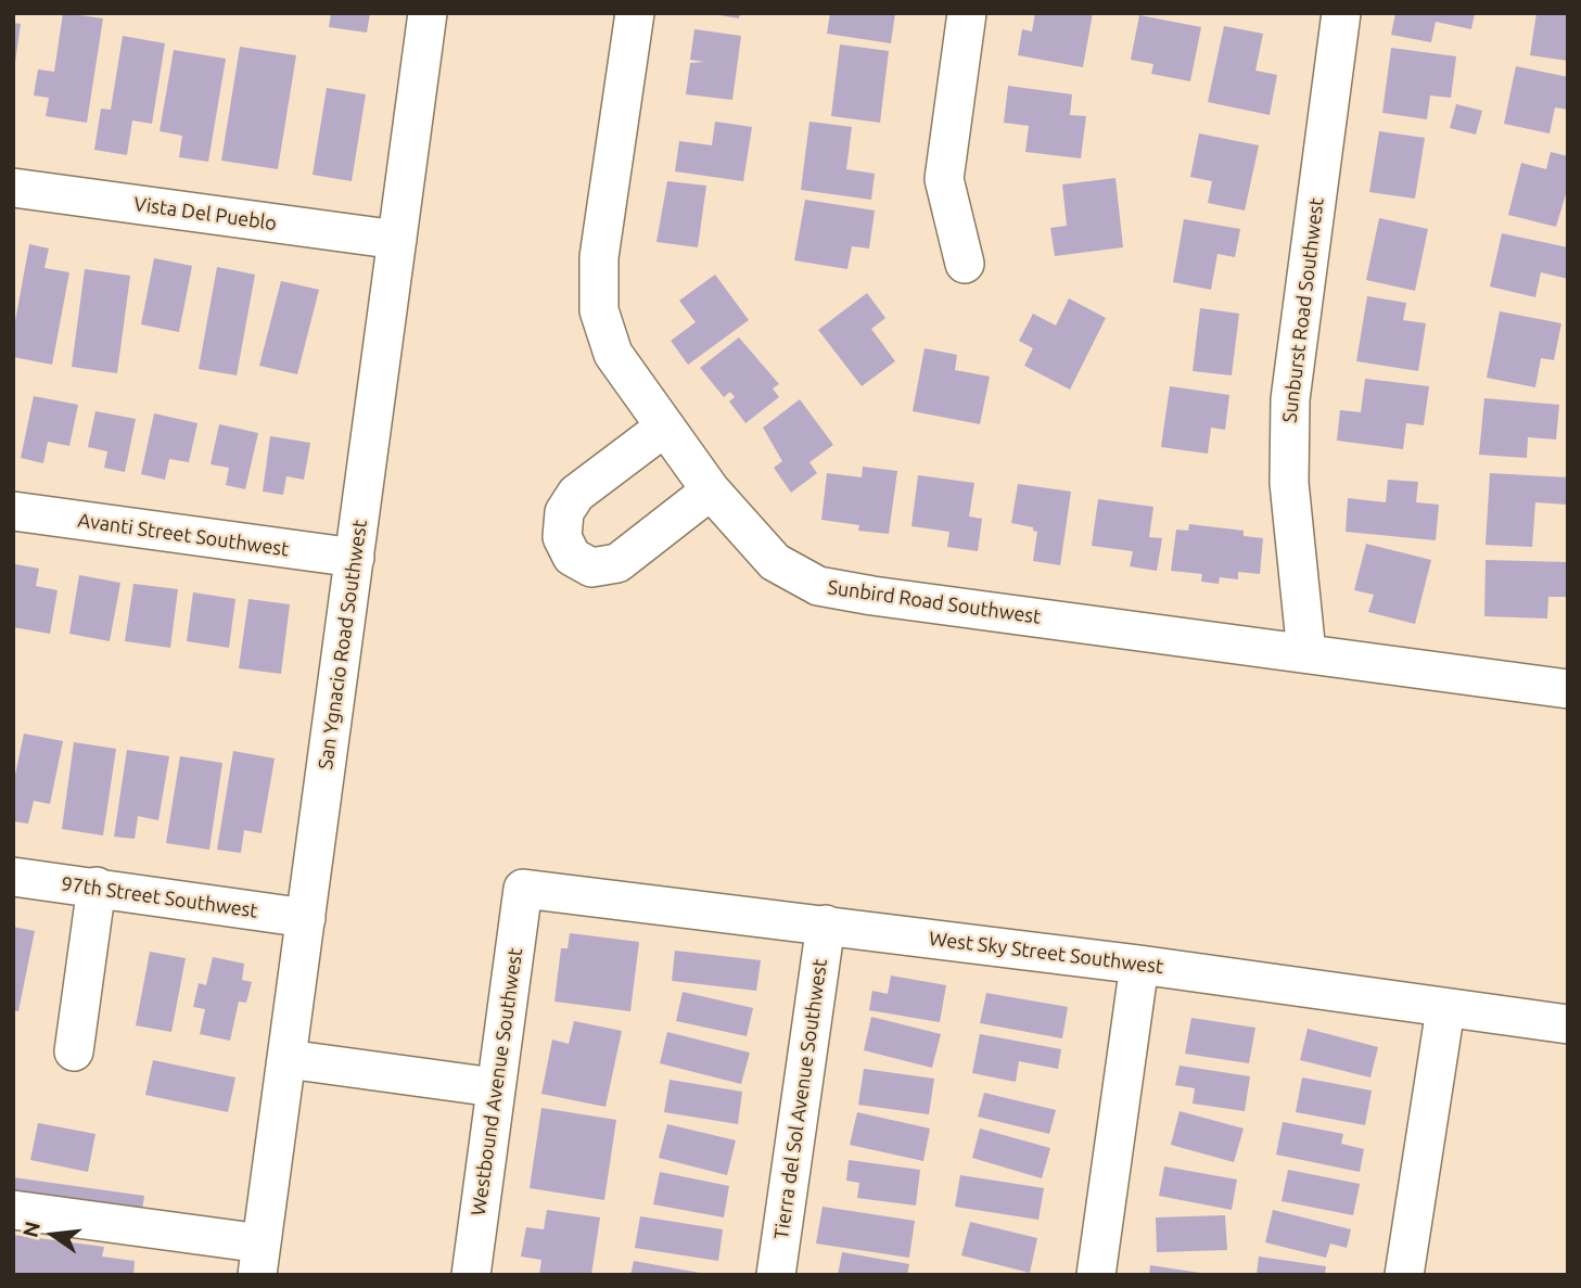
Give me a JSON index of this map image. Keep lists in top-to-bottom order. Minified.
{"streets":{"street":["Vista Del Pueblo","Sunburst Road Southwest","Avanti Street Southwest","Sunbird Road Southwest","San Ygnacio Road Southwest","97th Street Southwest","West Sky Street Southwest","Westbound Avenue Southwest","Tierra del Sol Avenue Southwest"]},"crossings":[["Vista Del Pueblo","San Ygnacio Road Southwest"],["Sunburst Road Southwest","Sunbird Road Southwest"],["Avanti Street Southwest","San Ygnacio Road Southwest"],["San Ygnacio Road Southwest","97th Street Southwest"],["West Sky Street Southwest","Westbound Avenue Southwest"],["West Sky Street Southwest","Tierra del Sol Avenue Southwest"]],"north":"left"}
